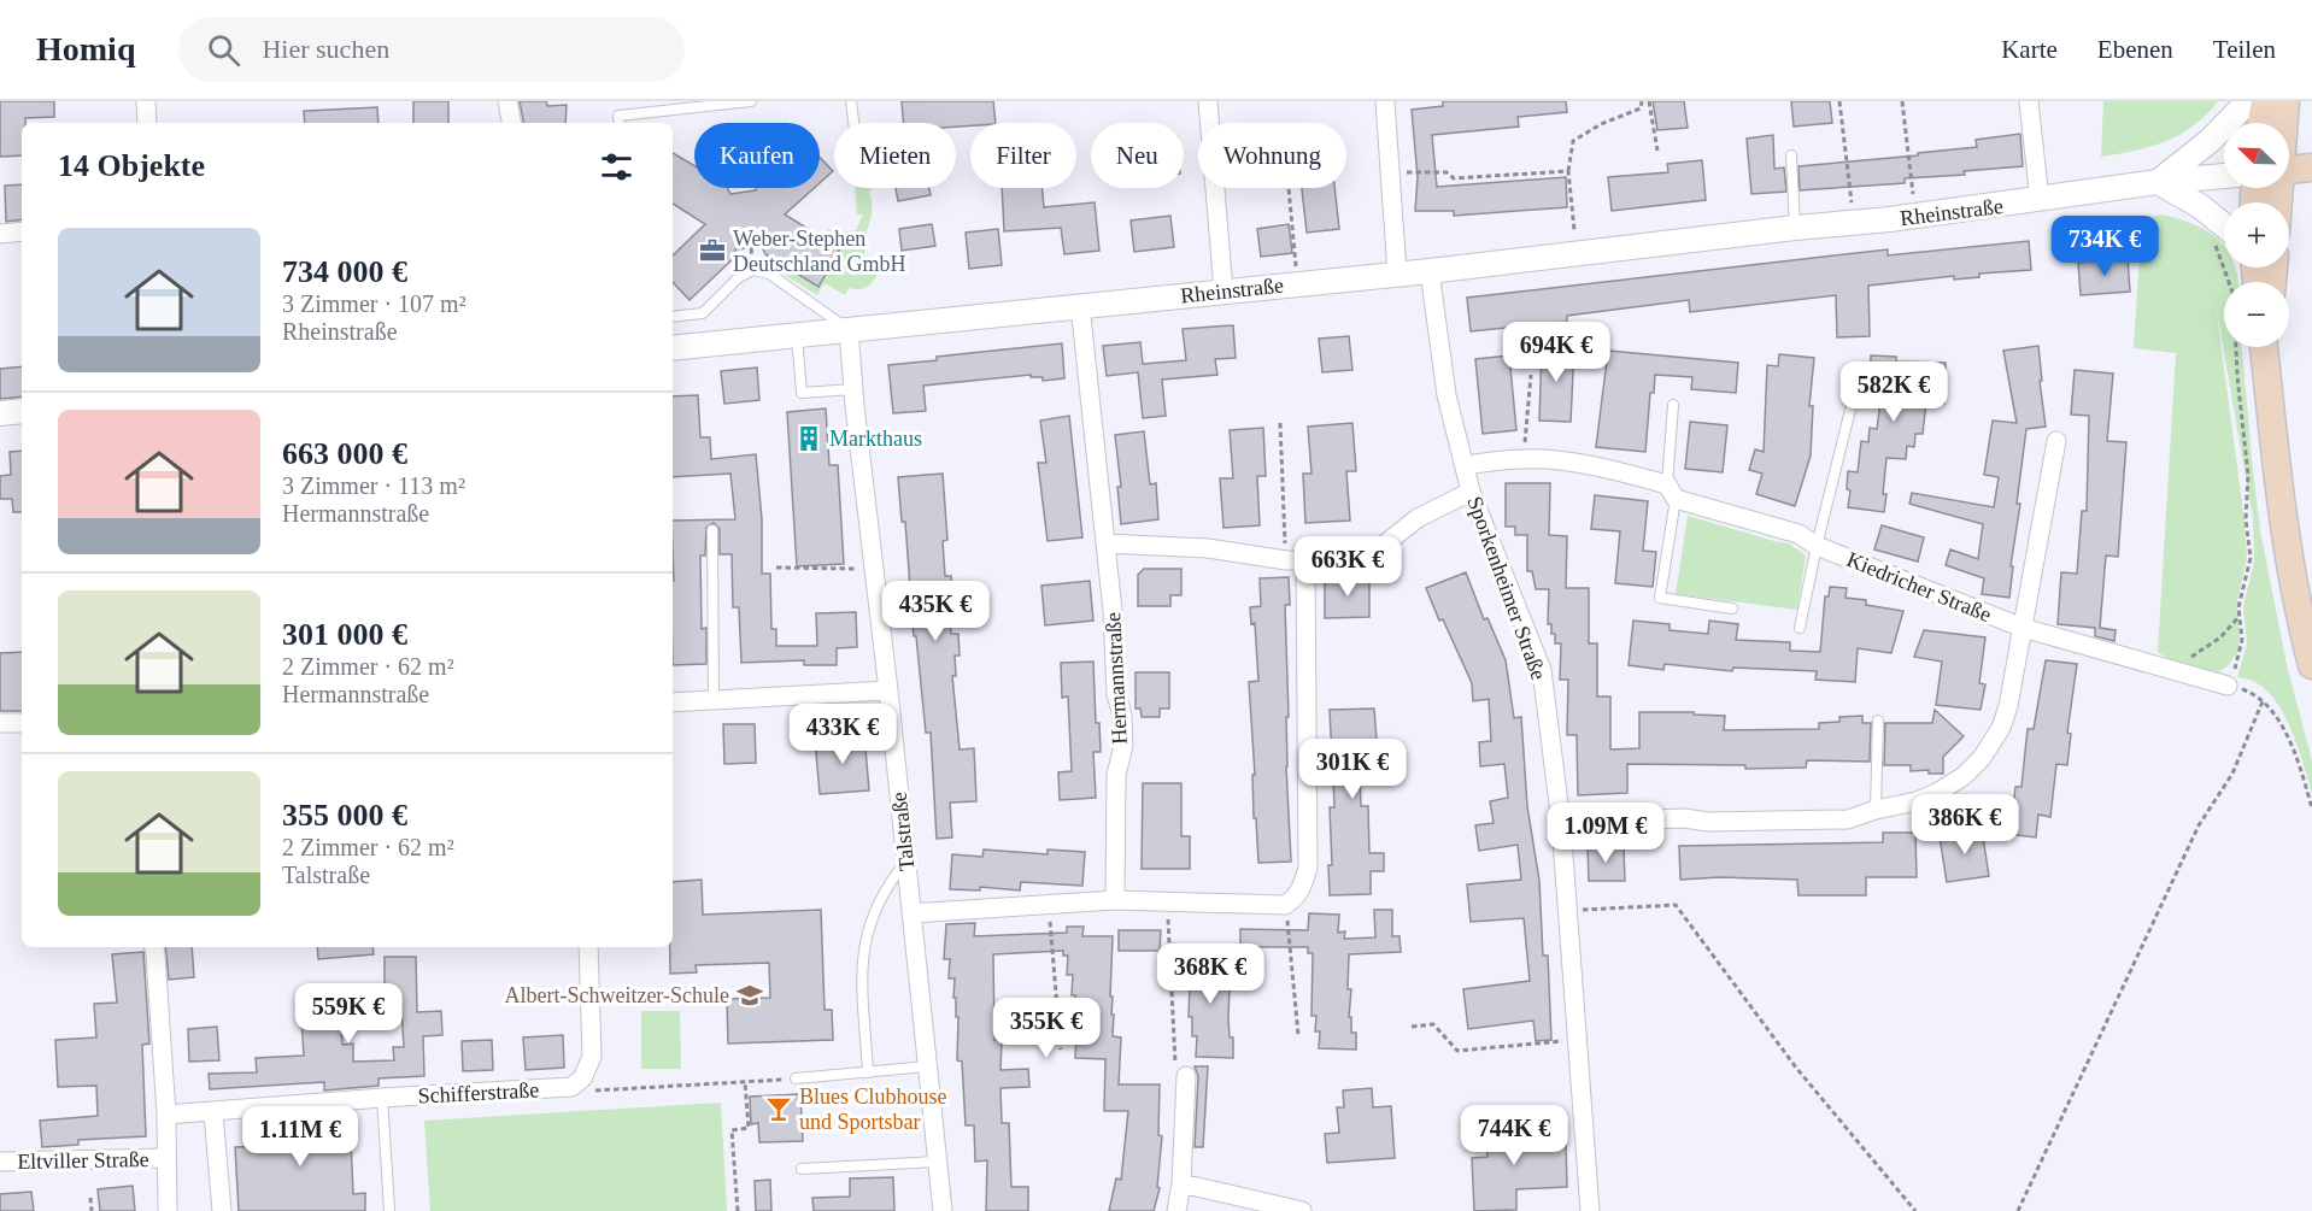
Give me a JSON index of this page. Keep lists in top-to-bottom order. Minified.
{"streets":{"street":["Rheinstraße","Kiedricher Straße","Sporkenheimer Straße","Hermannstraße","Talstraße","Schifferstraße","Eltviller Straße"]},"crossings":[["Rheinstraße","Sporkenheimer Straße"],["Rheinstraße","Hermannstraße"],["Rheinstraße","Talstraße"],["Kiedricher Straße","Sporkenheimer Straße"]],"places":{"office":["Weber-Stephen Deutschland GmbH"],"building":["Markthaus"],"school or university":["Albert-Schweitzer-Schule"],"bar":["Blues Clubhouse und Sportsbar"]},"north":"top left","page":{"header":"Homiq","search":"Hier suchen","nav":["Karte","Ebenen","Teilen"],"map_buttons":["+","−"],"chip":["Kaufen","Mieten","Filter","Neu","Wohnung"],"heading":"14 Objekte","list":[{"name":"734 000 €","note":"3 Zimmer · 107 m² · Rheinstraße"},{"name":"663 000 €","note":"3 Zimmer · 113 m² · Hermannstraße"},{"name":"301 000 €","note":"2 Zimmer · 62 m² · Hermannstraße"},{"name":"355 000 €","note":"2 Zimmer · 62 m² · Talstraße"}],"price":["734K €","694K €","582K €","663K €","435K €","433K €","301K €","386K €","1.09M €","368K €","559K €","355K €","744K €","1.11M €"]}}
